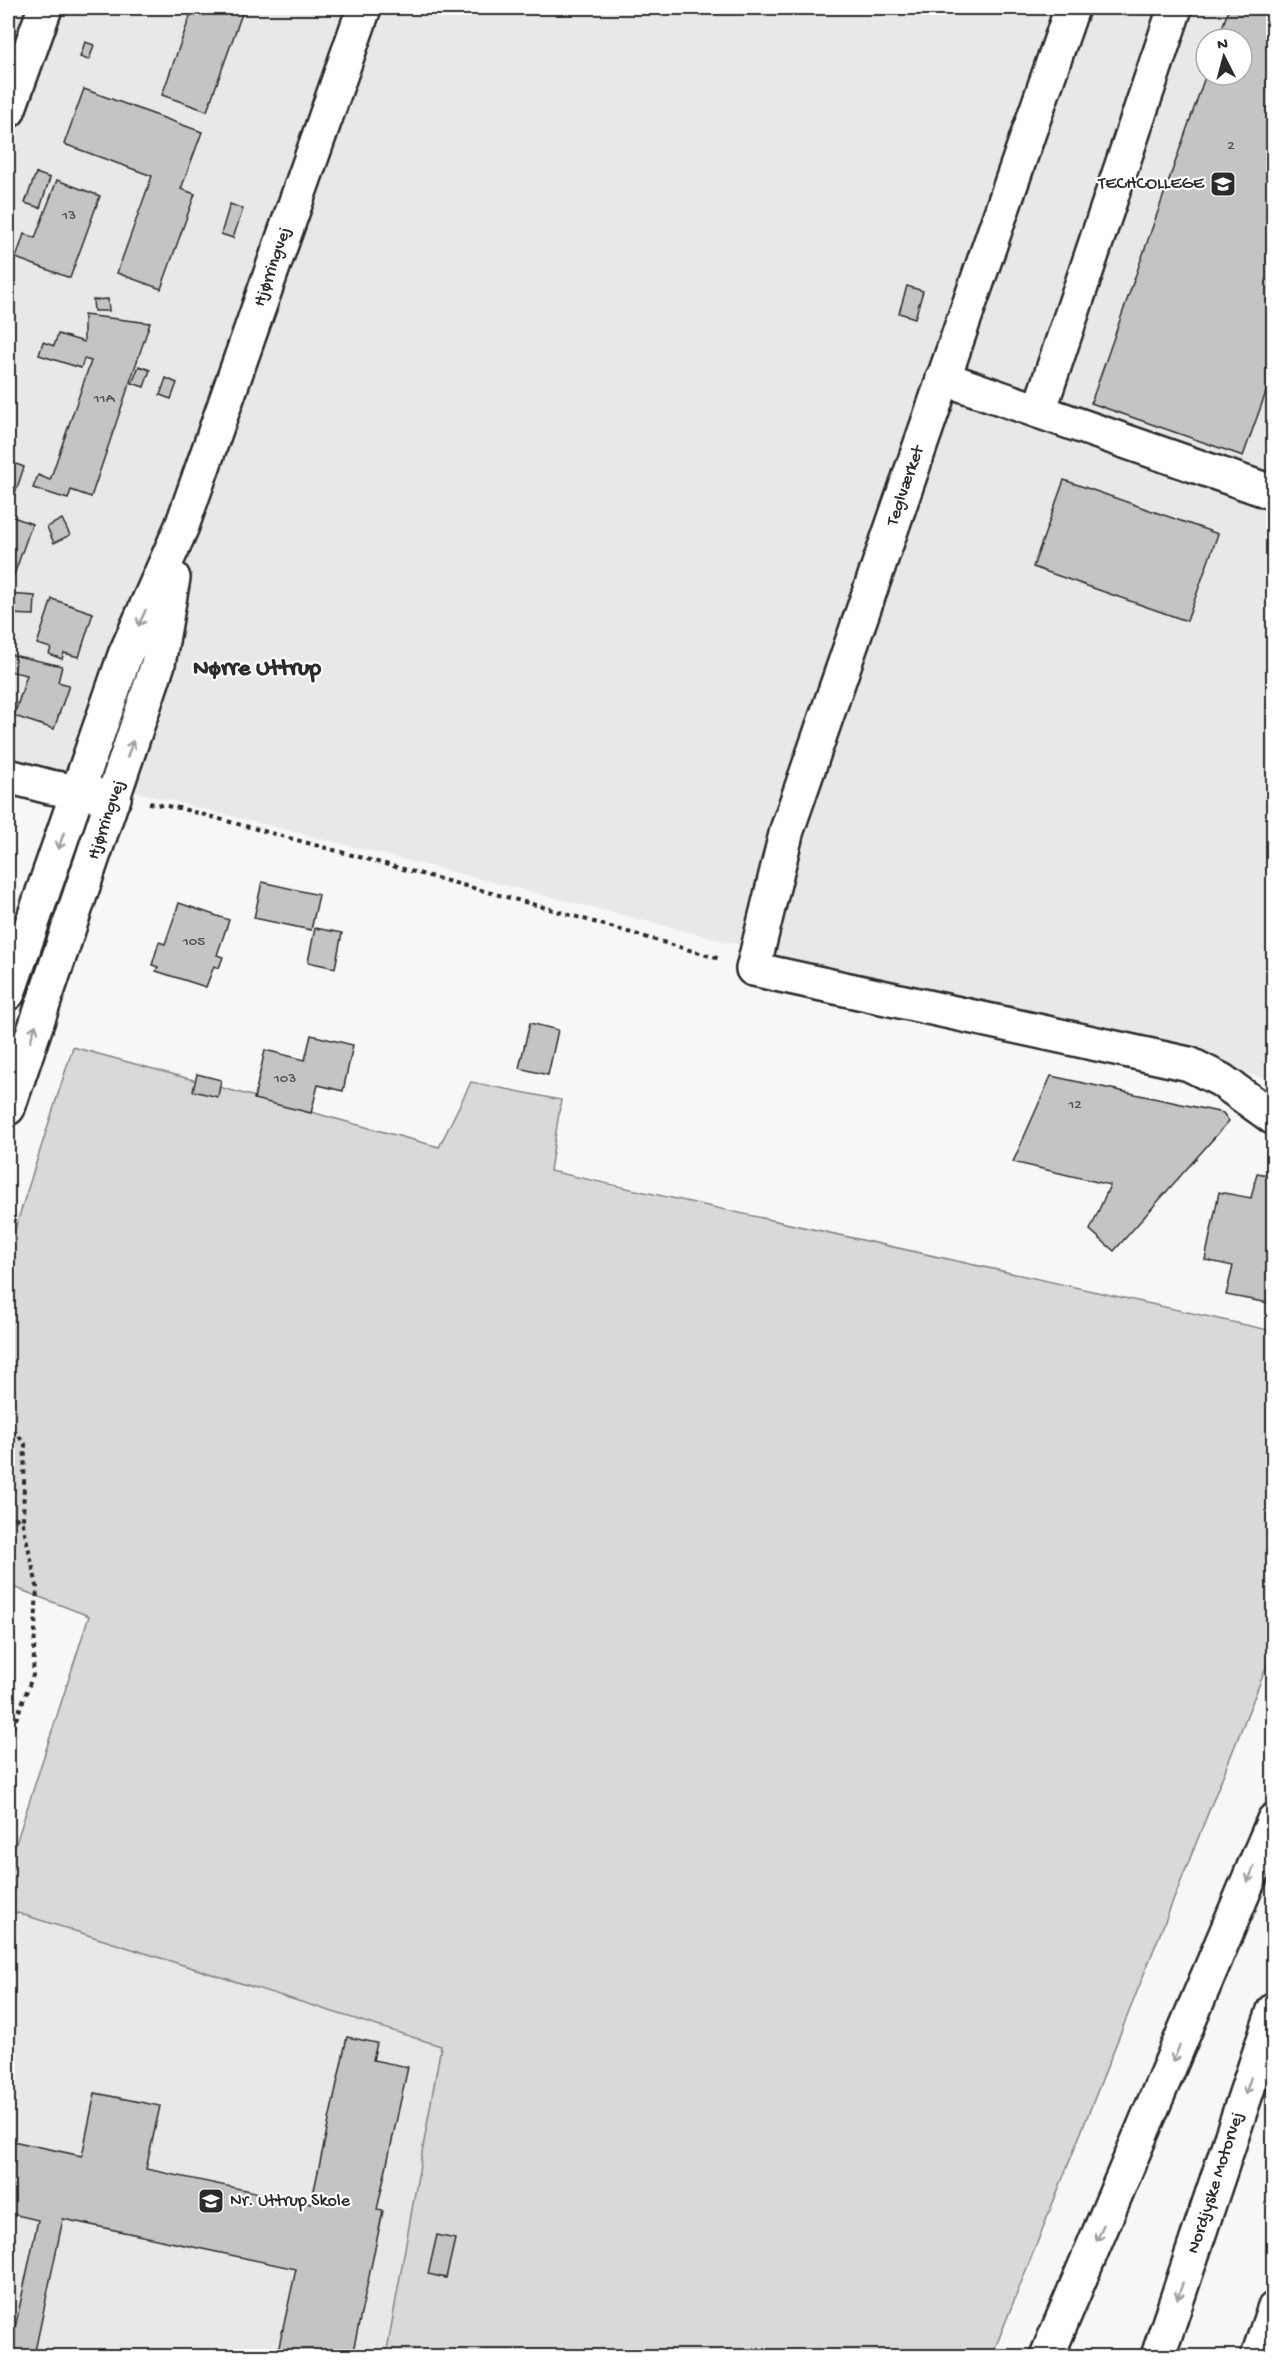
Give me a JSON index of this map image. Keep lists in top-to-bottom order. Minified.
{"streets":{"main road":["Hjørringvej","Teglværket","Nordjyske Motorvej"]},"districts":["Nørre Uttrup"],"places":{"school or university":["TECHCOLLEGE","Nr. Uttrup Skole"]},"house_numbers":["2","13","11A","105","103","12"],"north":"top"}
